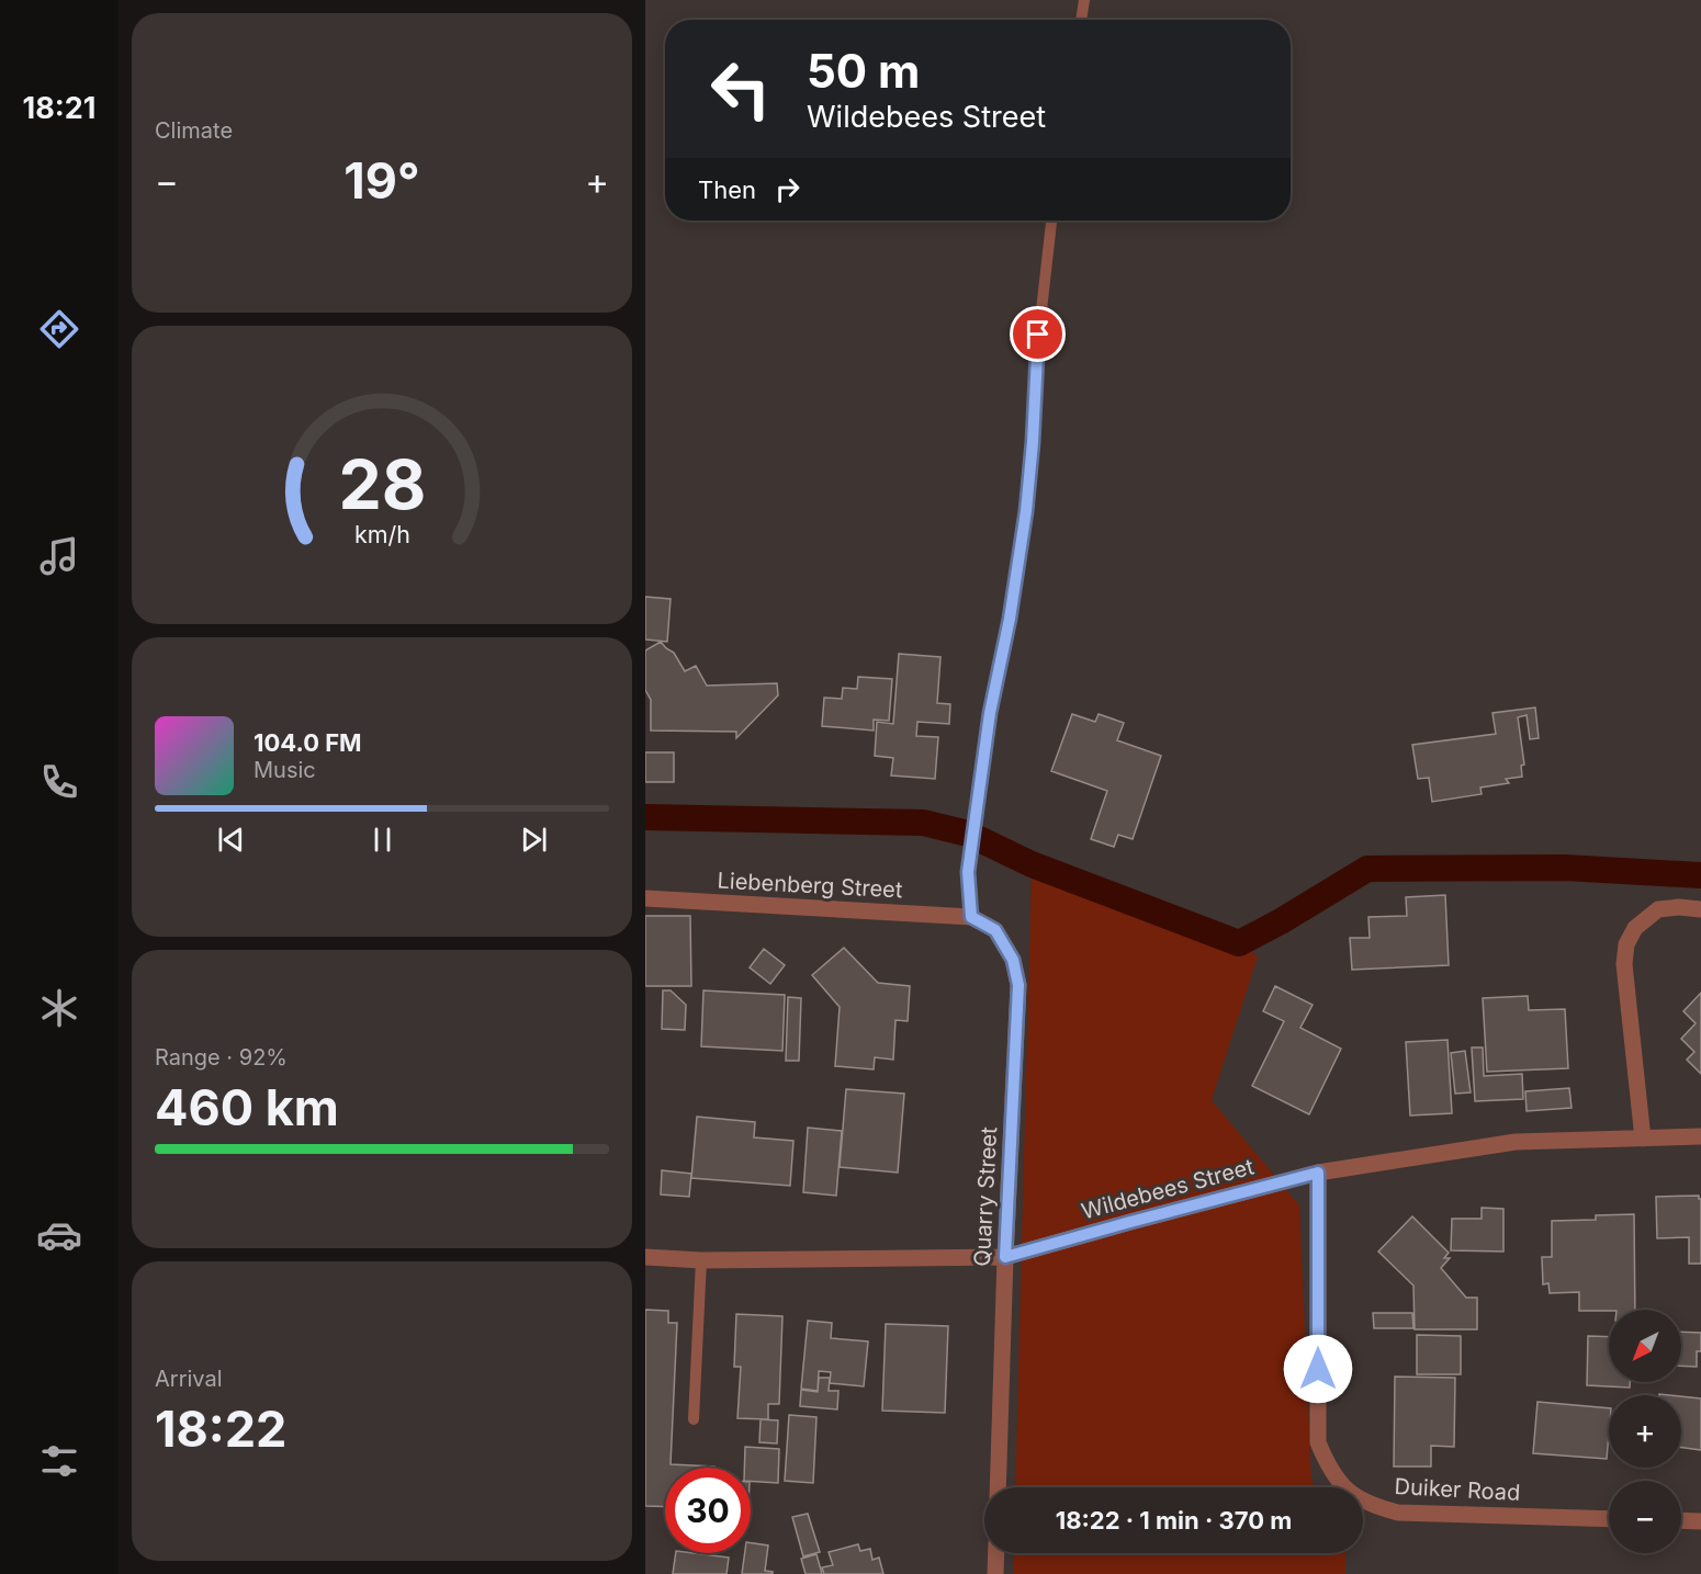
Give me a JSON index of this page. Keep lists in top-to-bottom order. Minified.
{"streets":{"street":["Liebenberg Street","Wildebees Street","Quarry Street","Duiker Road"]},"crossings":[["Liebenberg Street","Quarry Street"],["Wildebees Street","Quarry Street"],["Wildebees Street","Duiker Road"]],"north":"bottom left","page":{"tabs":"18:21","tile":["Climate",["Range · 92%","460 km"],["Arrival","18:22"]],"turn":["50 m","Wildebees Street"],"heat":["−","19°","+"],"then":"Then","song":["104.0 FM","Music"],"map_buttons":["+","−"],"limit":"30","trip":"18:22 · 1 min · 370 m","gauge":["28","km/h"]}}
